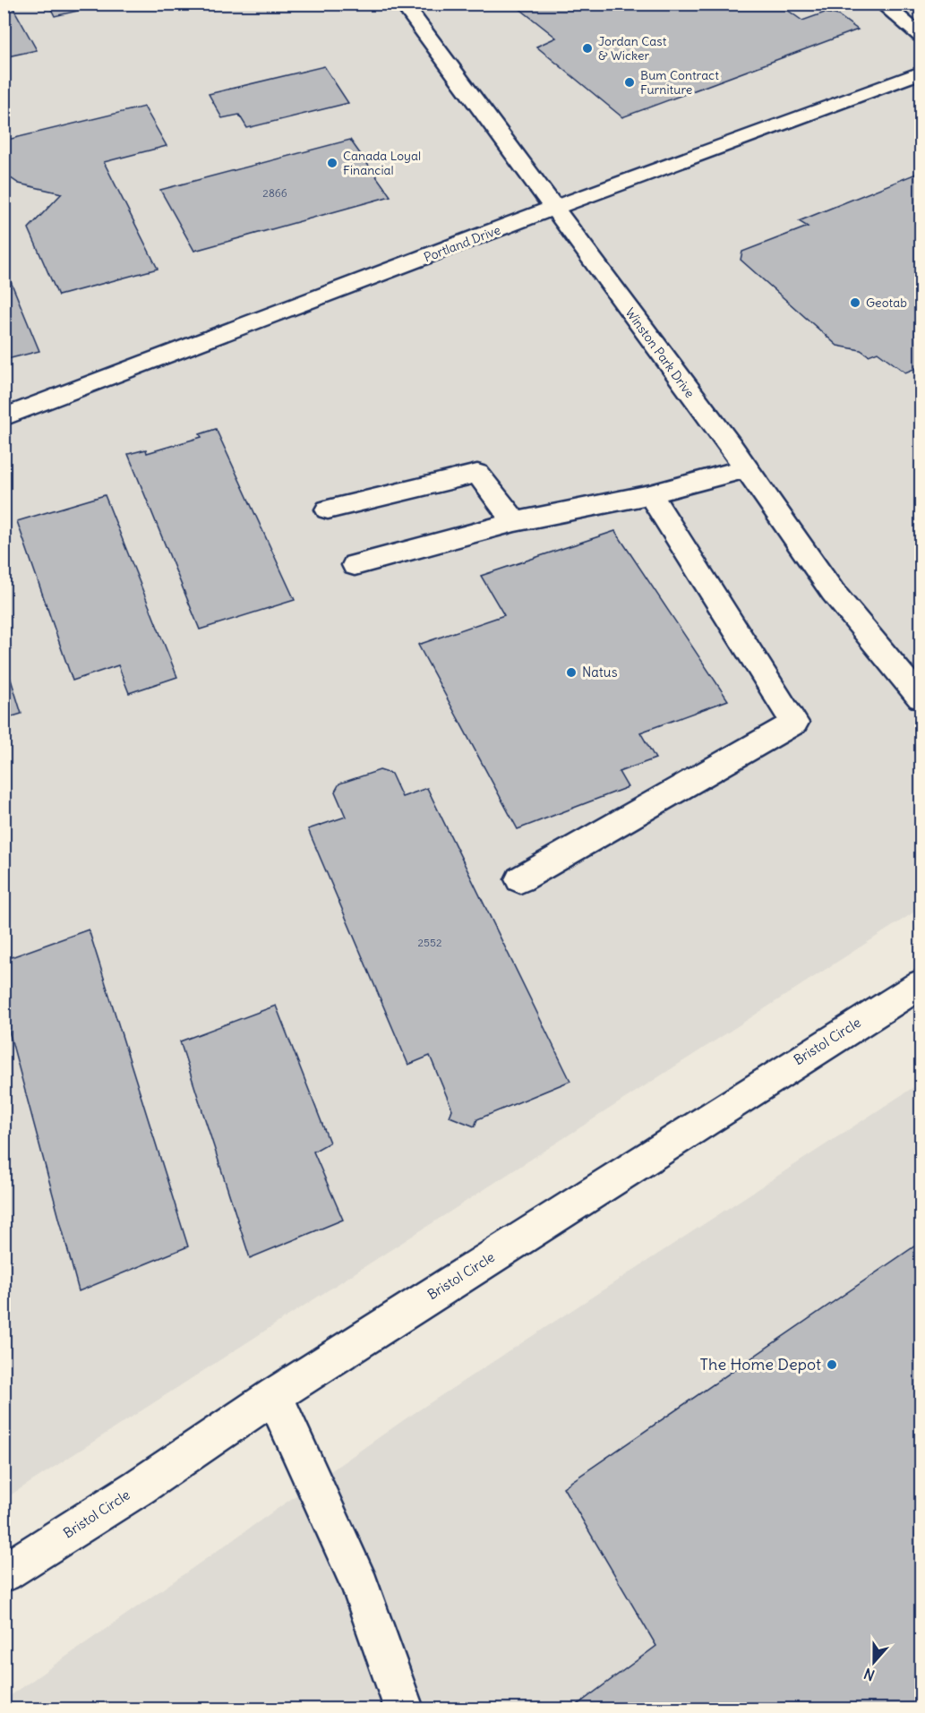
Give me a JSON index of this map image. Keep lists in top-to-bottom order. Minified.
{"streets":{"street":["Portland Drive","Winston Park Drive","Bristol Circle"]},"crossings":[["Portland Drive","Winston Park Drive"]],"places":["Jordan Cast & Wicker","Bum Contract Furniture","Canada Loyal Financial","Geotab","Natus","The Home Depot"],"house_numbers":["2866","2552"],"north":"bottom"}
